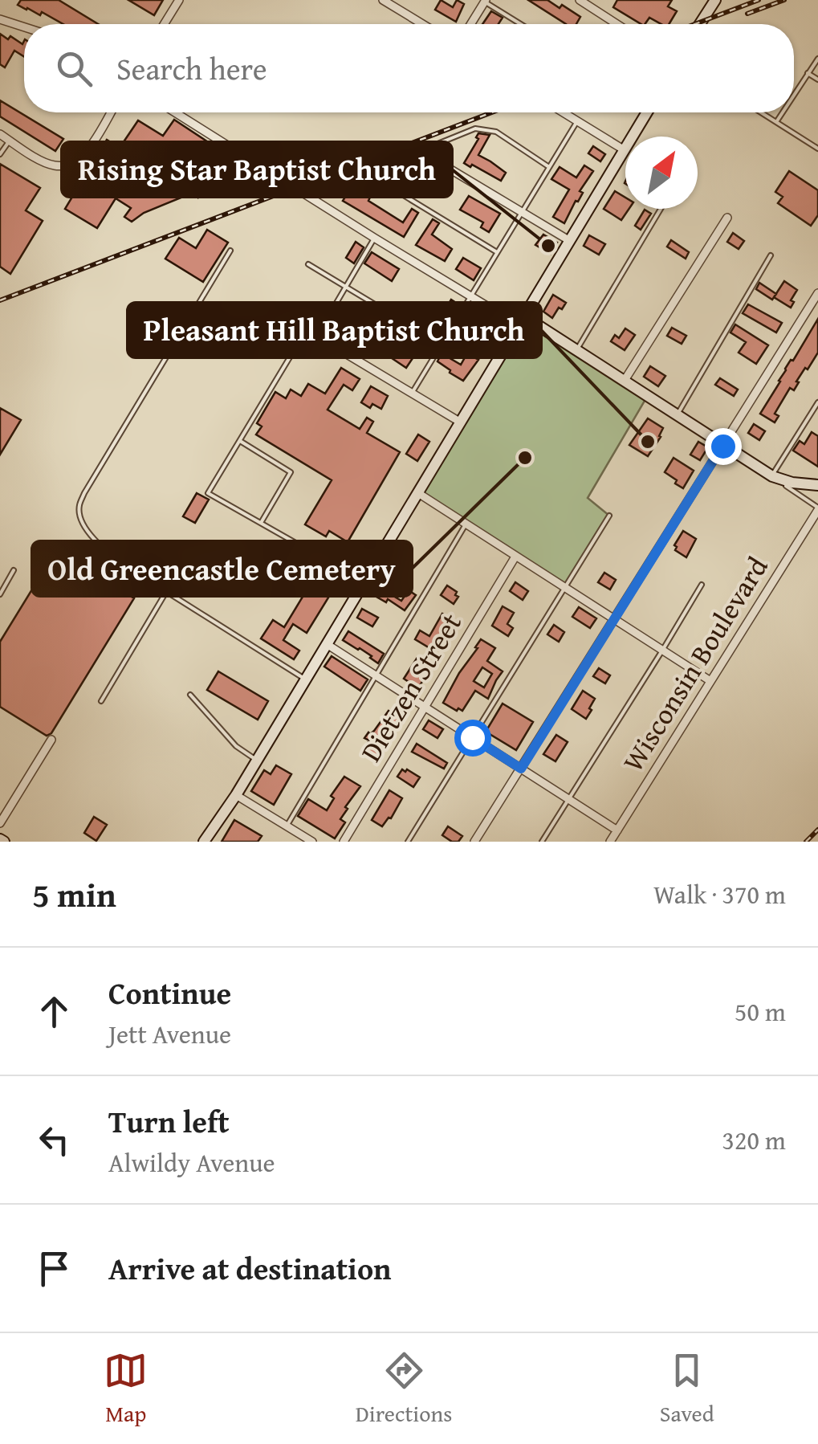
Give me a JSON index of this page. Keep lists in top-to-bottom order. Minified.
{"streets":{"street":["Wisconsin Boulevard","Dietzen Street"]},"places":["Rising Star Baptist Church","Pleasant Hill Baptist Church","Old Greencastle Cemetery"],"north":"top right","page":{"search":"Search here","heading":["5 min","Walk · 370 m"],"list":[["Continue","Jett Avenue","50 m"],["Turn left","Alwildy Avenue","320 m"],"Arrive at destination"],"nav":["Map","Directions","Saved"]}}
